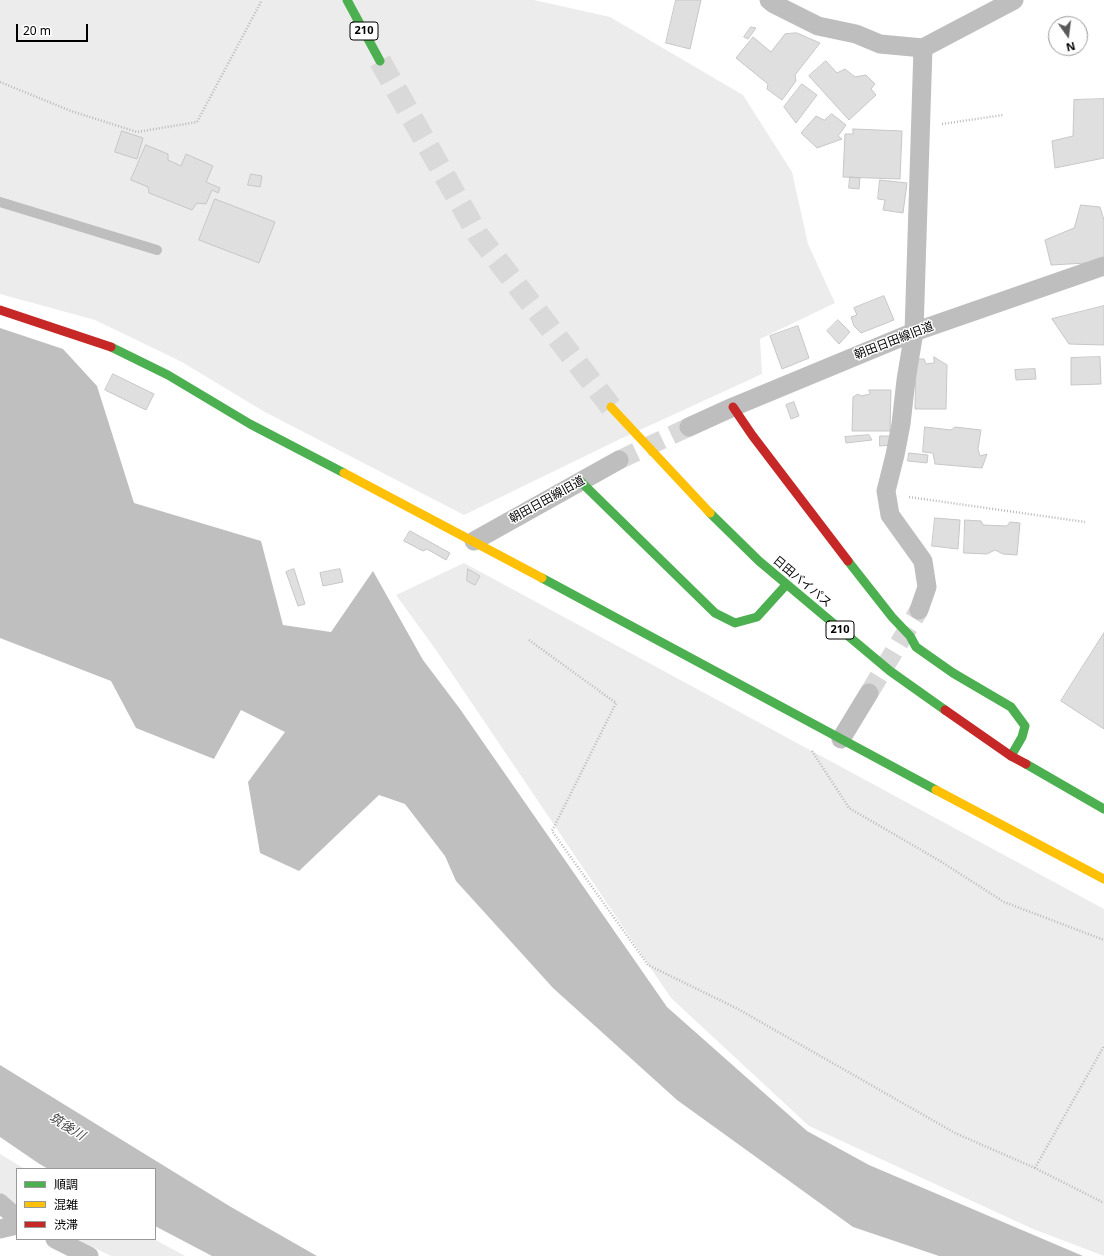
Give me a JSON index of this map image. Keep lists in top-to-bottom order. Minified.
{"streets":{"main road":["210","日田バイパス"],"street":["朝田日田線旧道"]},"water":["筑後川"],"legend":["順調","混雑","渋滞"],"scale_bar":"20 m","north":"bottom"}
